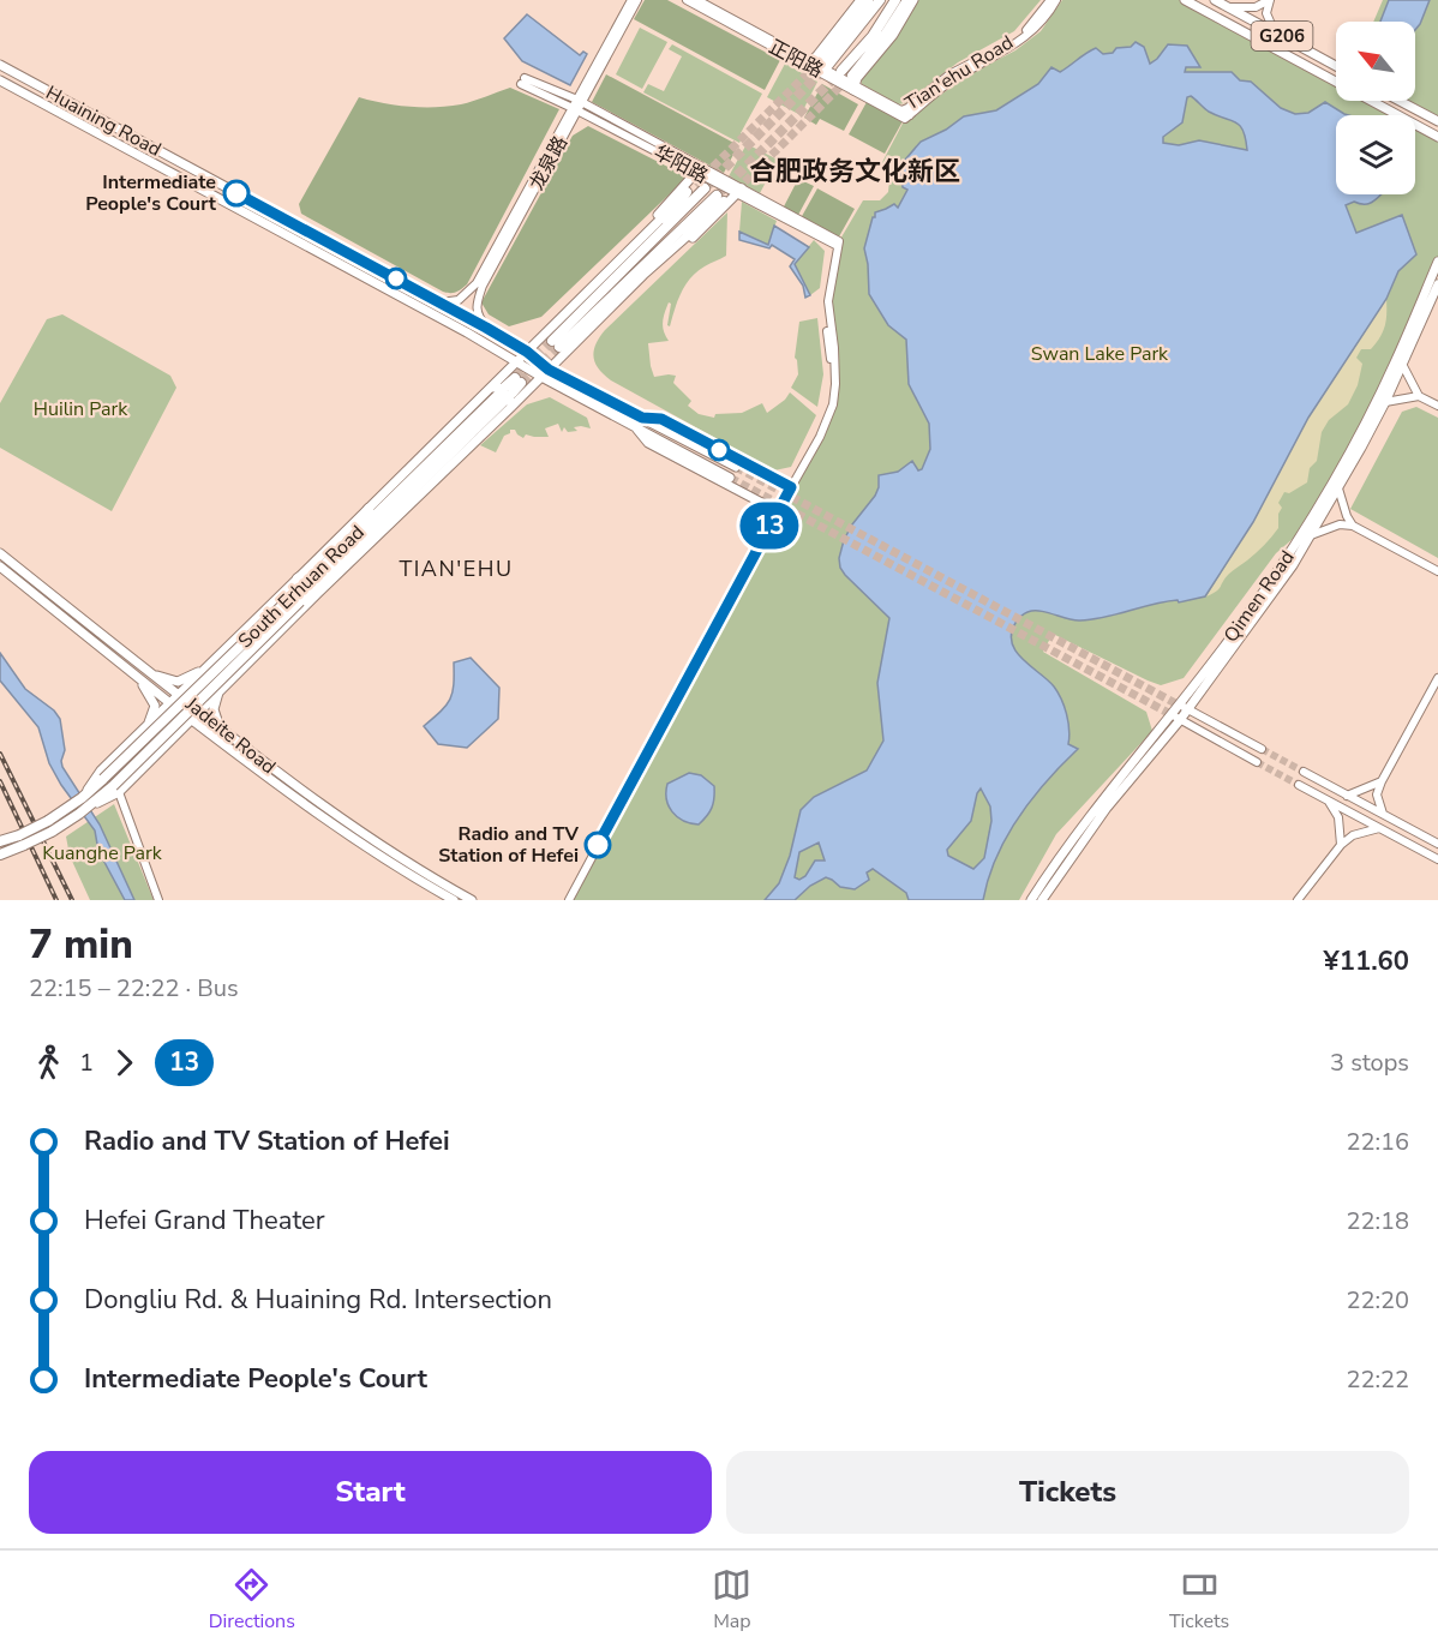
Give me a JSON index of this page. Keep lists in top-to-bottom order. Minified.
{"streets":{"highway":["South Erhuan Road"],"main road":["G206","Huaining Road","Qimen Road","Jadeite Road"],"street":["正阳路","Tian'ehu Road","龙泉路","华阳路"]},"crossings":[["正阳路","Tian'ehu Road"],["Huaining Road","龙泉路"],["龙泉路","华阳路"]],"districts":["合肥政务文化新区","TIAN'EHU"],"parks":["Swan Lake Park","Huilin Park","Kuanghe Park"],"places":["Intermediate People's Court","Radio and TV Station of Hefei"],"lines":["bus line 13"],"north":"top left","page":{"on_map":"13","heading":["7 min","22:15 – 22:22 · Bus","¥11.60"],"legs":["1","13","3 stops"],"list":[{"name":"Radio and TV Station of Hefei","value":"22:16"},{"name":"Hefei Grand Theater","value":"22:18"},{"name":"Dongliu Rd. & Huaining Rd. Intersection","value":"22:20"},{"name":"Intermediate People's Court","value":"22:22"}],"buttons":["Start","Tickets"],"tabs":["Directions","Map","Tickets"]}}
